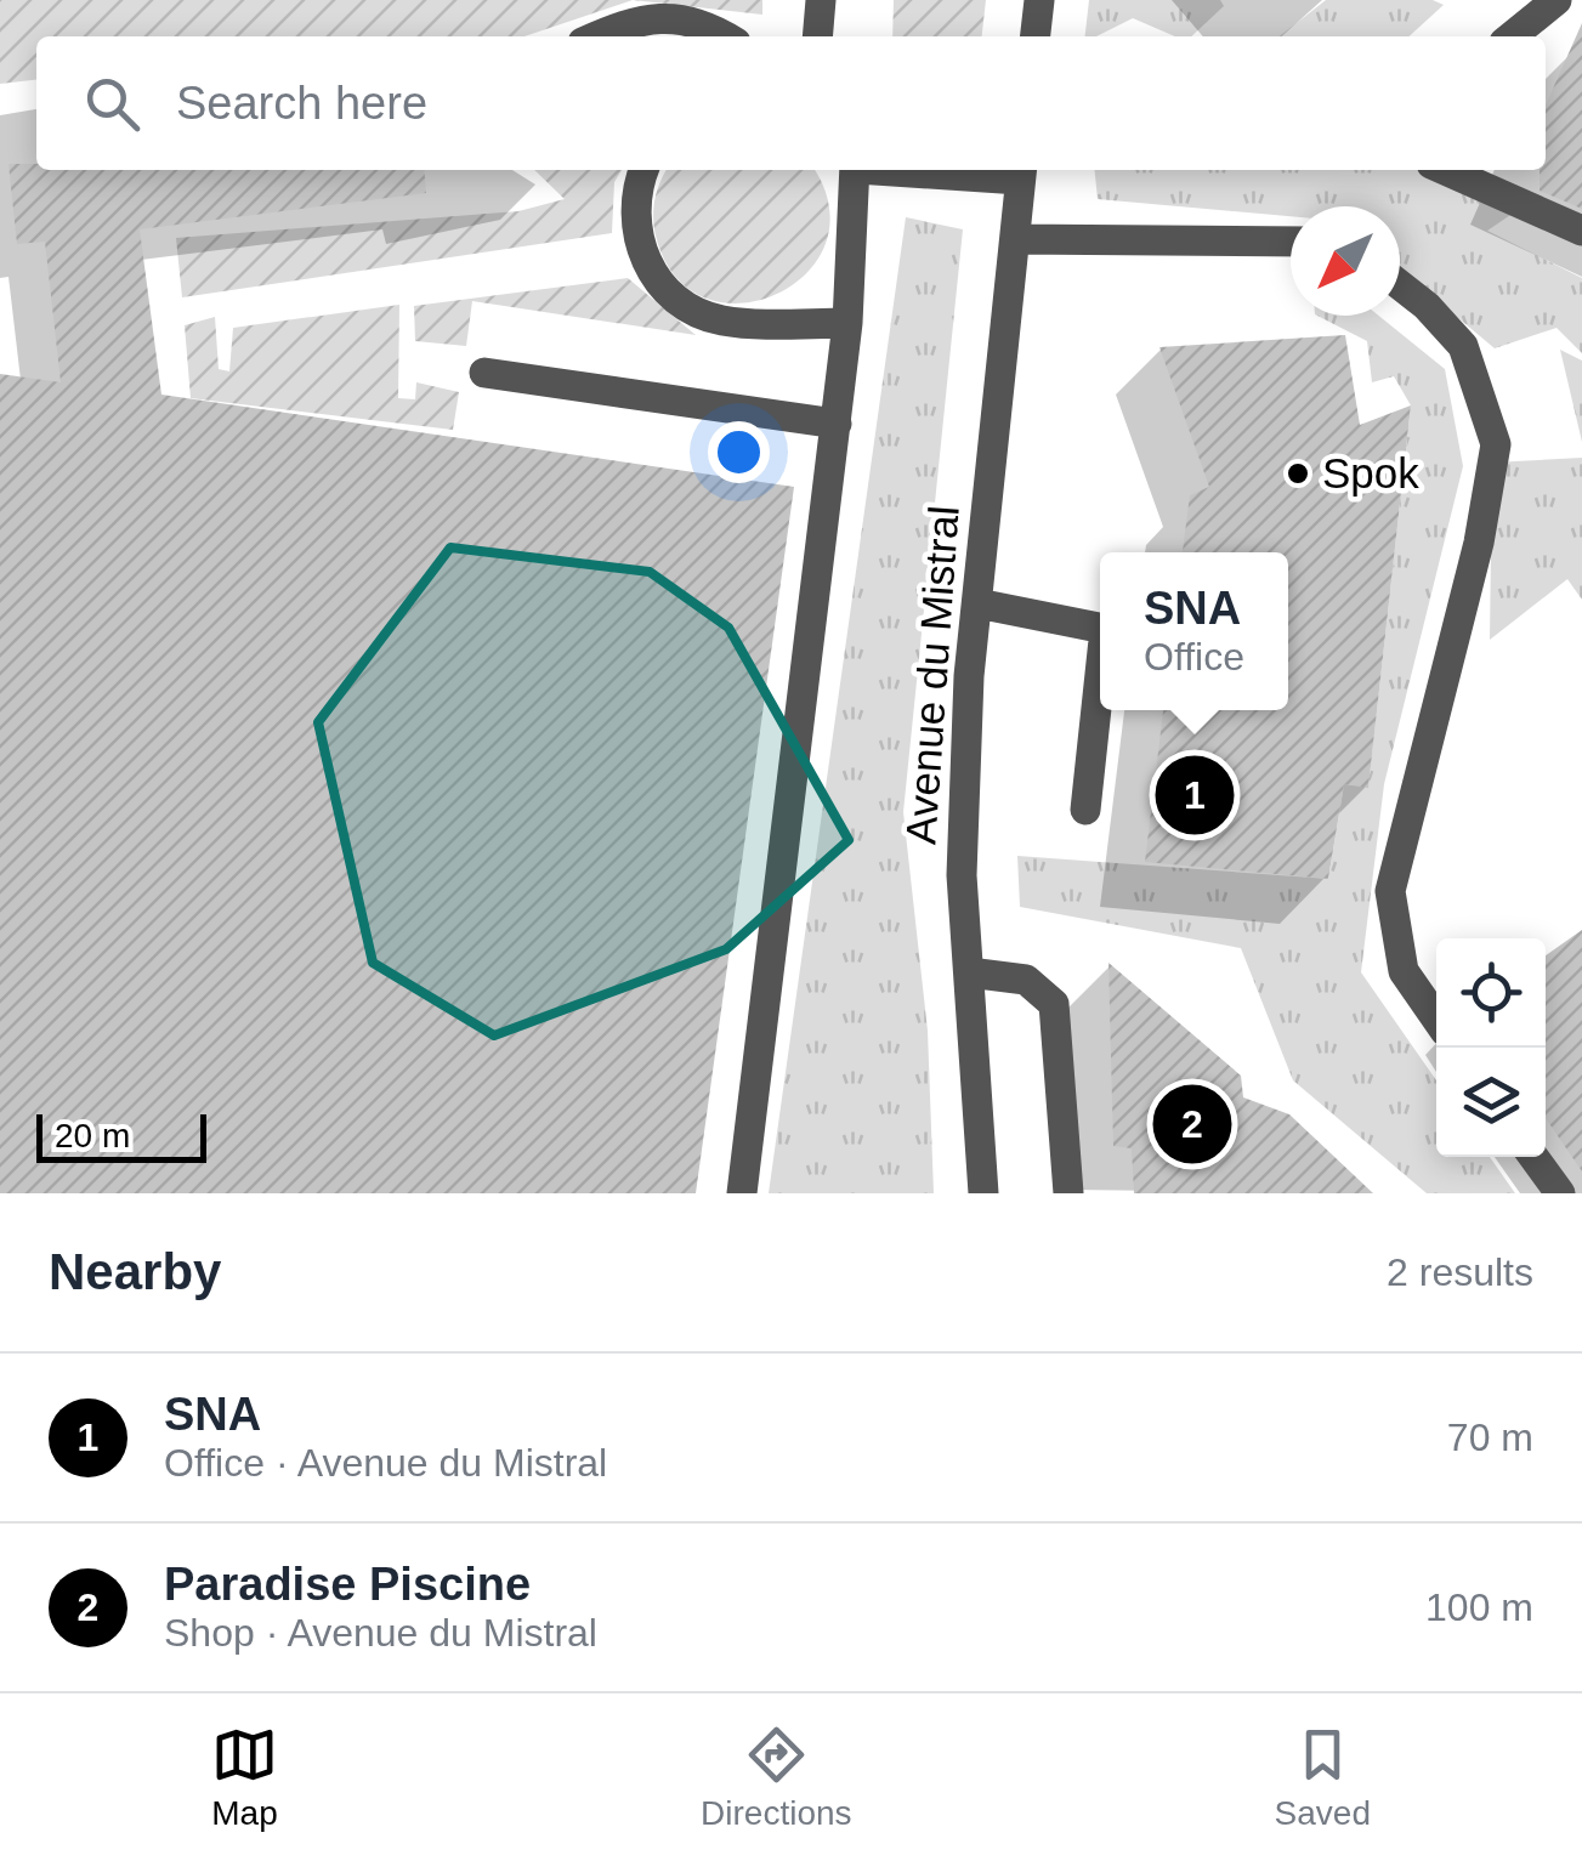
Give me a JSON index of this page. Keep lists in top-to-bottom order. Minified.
{"streets":{"street":["Avenue du Mistral"]},"places":["Spok"],"scale_bar":"20 m","north":"bottom left","page":{"search":"Search here","popup":["SNA","Office"],"pins":["1","2"],"scale":"20 m","heading":["Nearby","2 results"],"list":[{"mark":"1","name":"SNA","note":"Office · Avenue du Mistral","value":"70 m"},{"mark":"2","name":"Paradise Piscine","note":"Shop · Avenue du Mistral","value":"100 m"}],"nav":["Map","Directions","Saved"]}}
